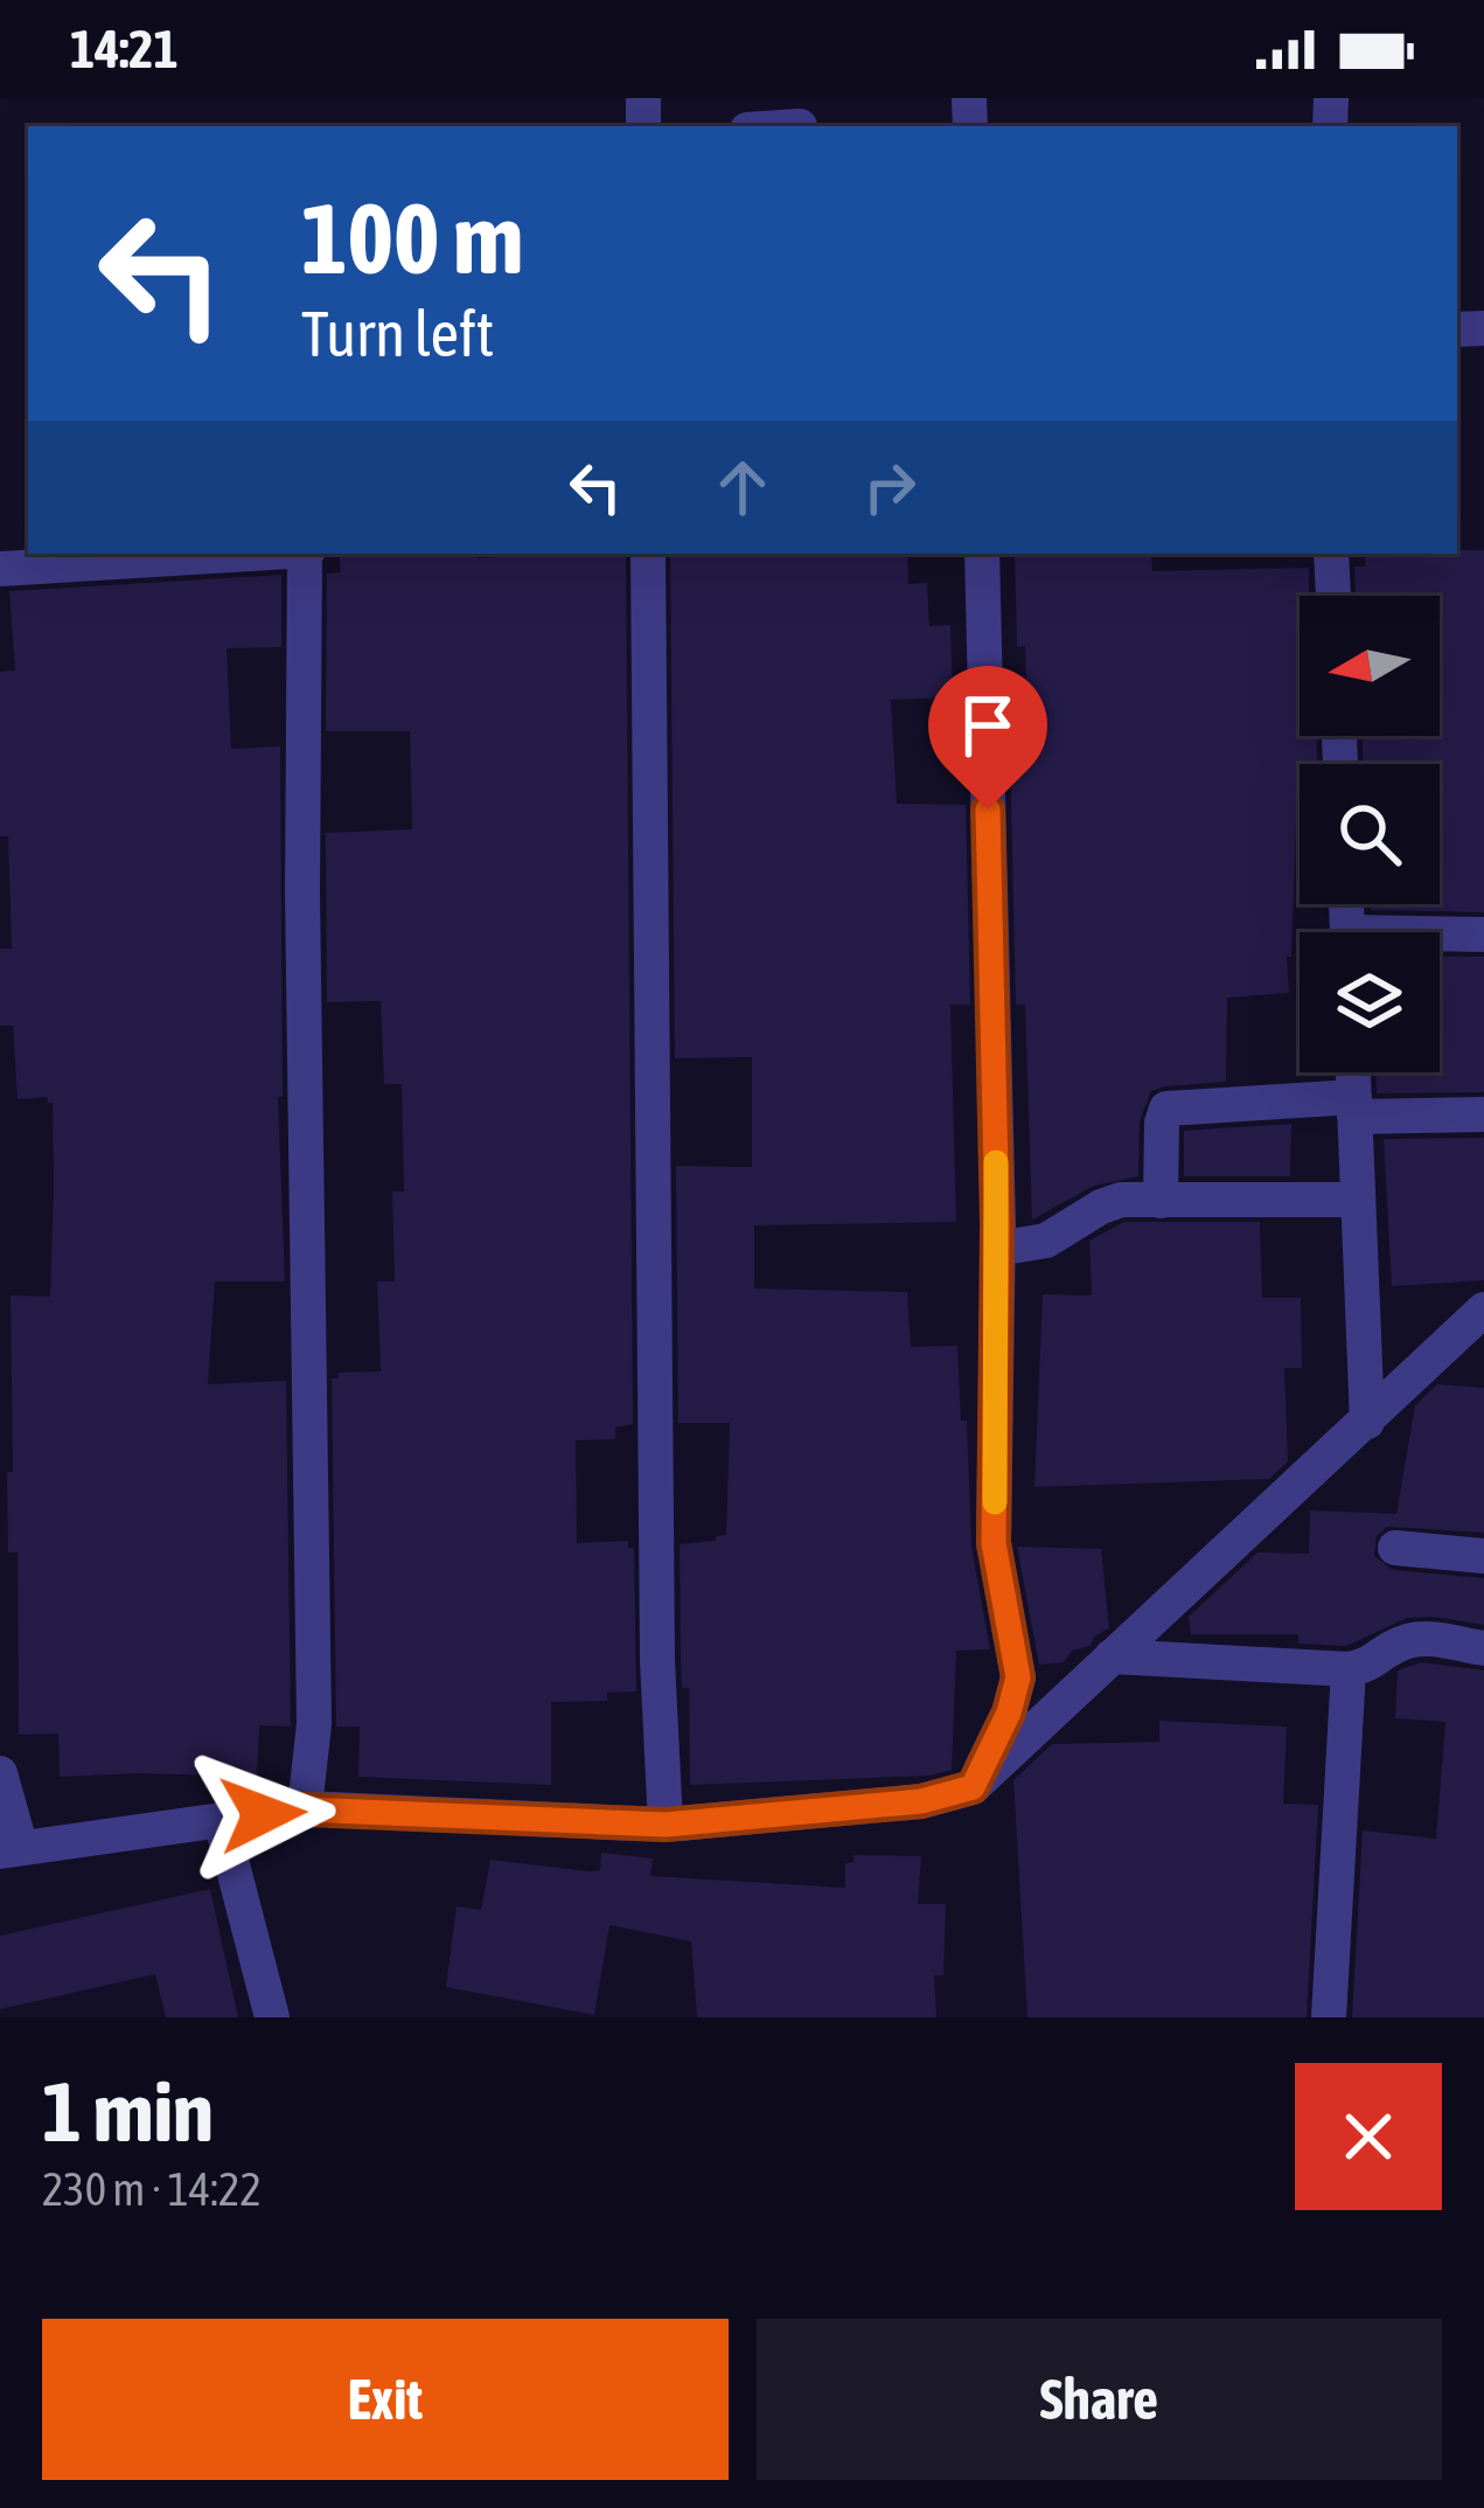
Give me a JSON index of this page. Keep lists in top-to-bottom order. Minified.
{"north":"left","page":{"status":"14:21","turn":["100 m","Turn left"],"heading":["1 min","230 m · 14:22"],"buttons":["Exit","Share"]}}
